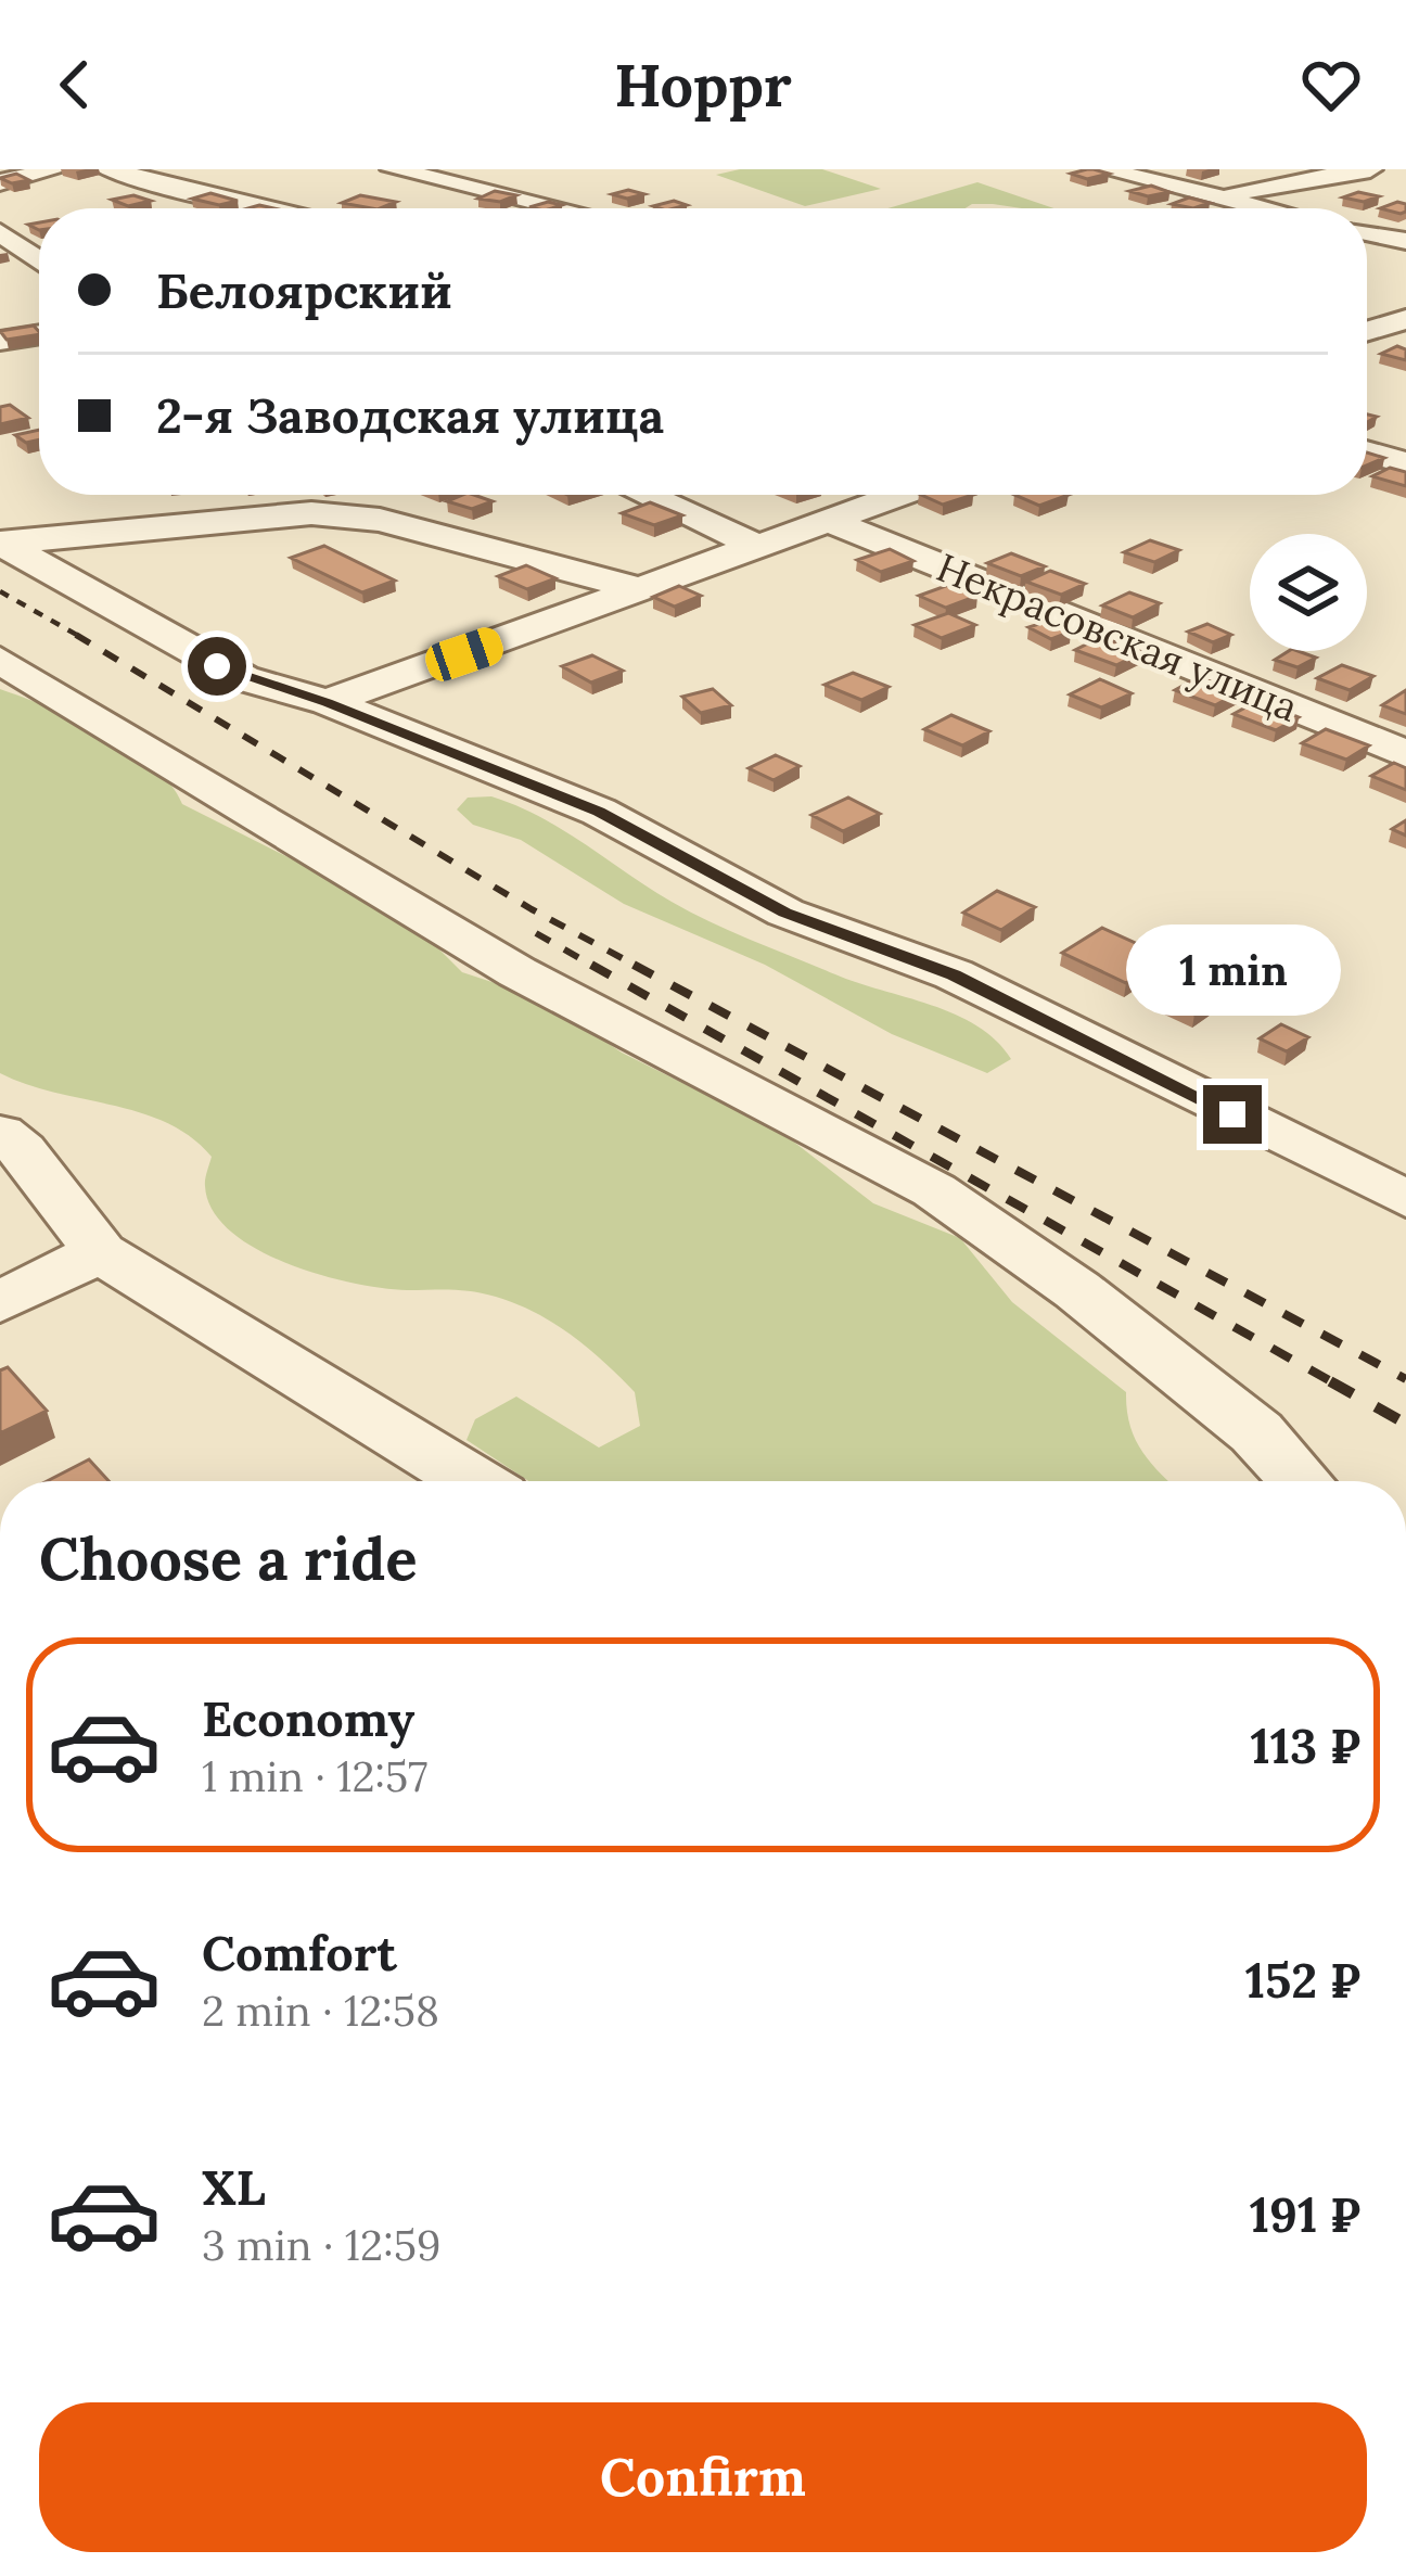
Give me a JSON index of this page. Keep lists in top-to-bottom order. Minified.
{"streets":{"street":["Некрасовская улица"]},"page":{"header":"Hoppr","banner":["Белоярский","2-я Заводская улица"],"bubble":"1 min","heading":"Choose a ride","list":[{"name":"Economy","note":"1 min · 12:57","value":"113 ₽"},{"name":"Comfort","note":"2 min · 12:58","value":"152 ₽"},{"name":"XL","note":"3 min · 12:59","value":"191 ₽"}],"buttons":"Confirm"}}
